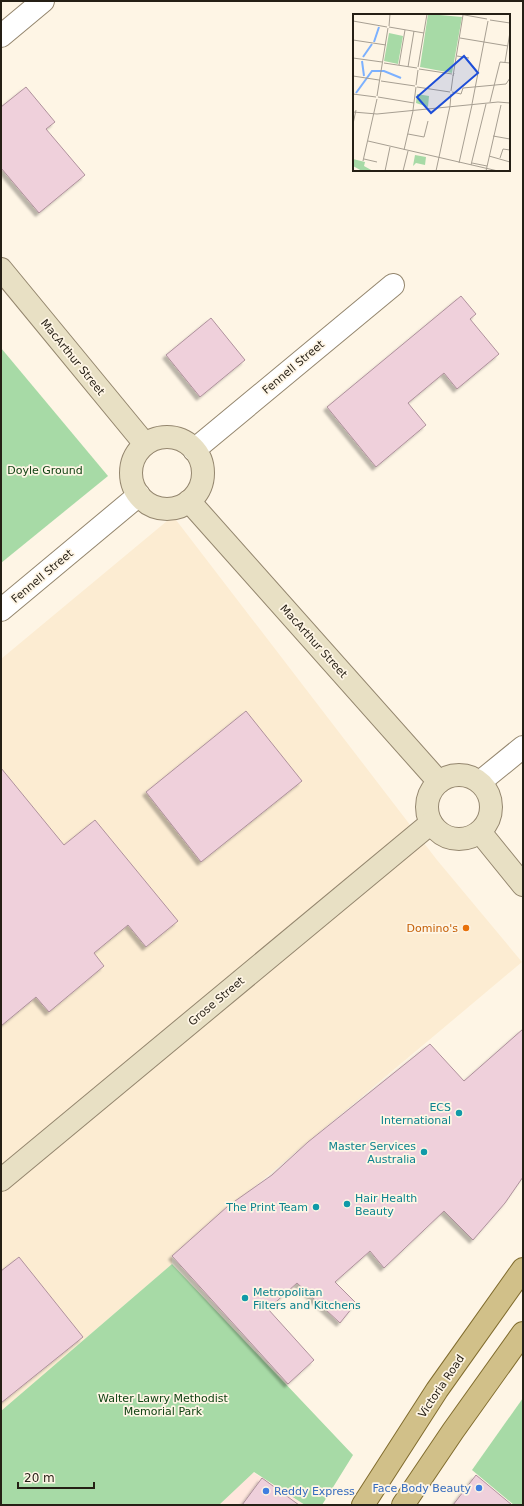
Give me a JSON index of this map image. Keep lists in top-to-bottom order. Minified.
{"streets":{"main road":["Victoria Road"],"street":["MacArthur Street","Fennell Street","Grose Street"]},"crossings":[["MacArthur Street","Fennell Street"],["MacArthur Street","Grose Street"]],"parks":["Doyle Ground","Walter Lawry Methodist Memorial Park"],"places":["Domino's","ECS International","Master Services Australia","Hair Health Beauty","The Print Team","Metropolitan Filters and Kitchens","Face Body Beauty","Reddy Express"],"scale_bar":"20 m"}
